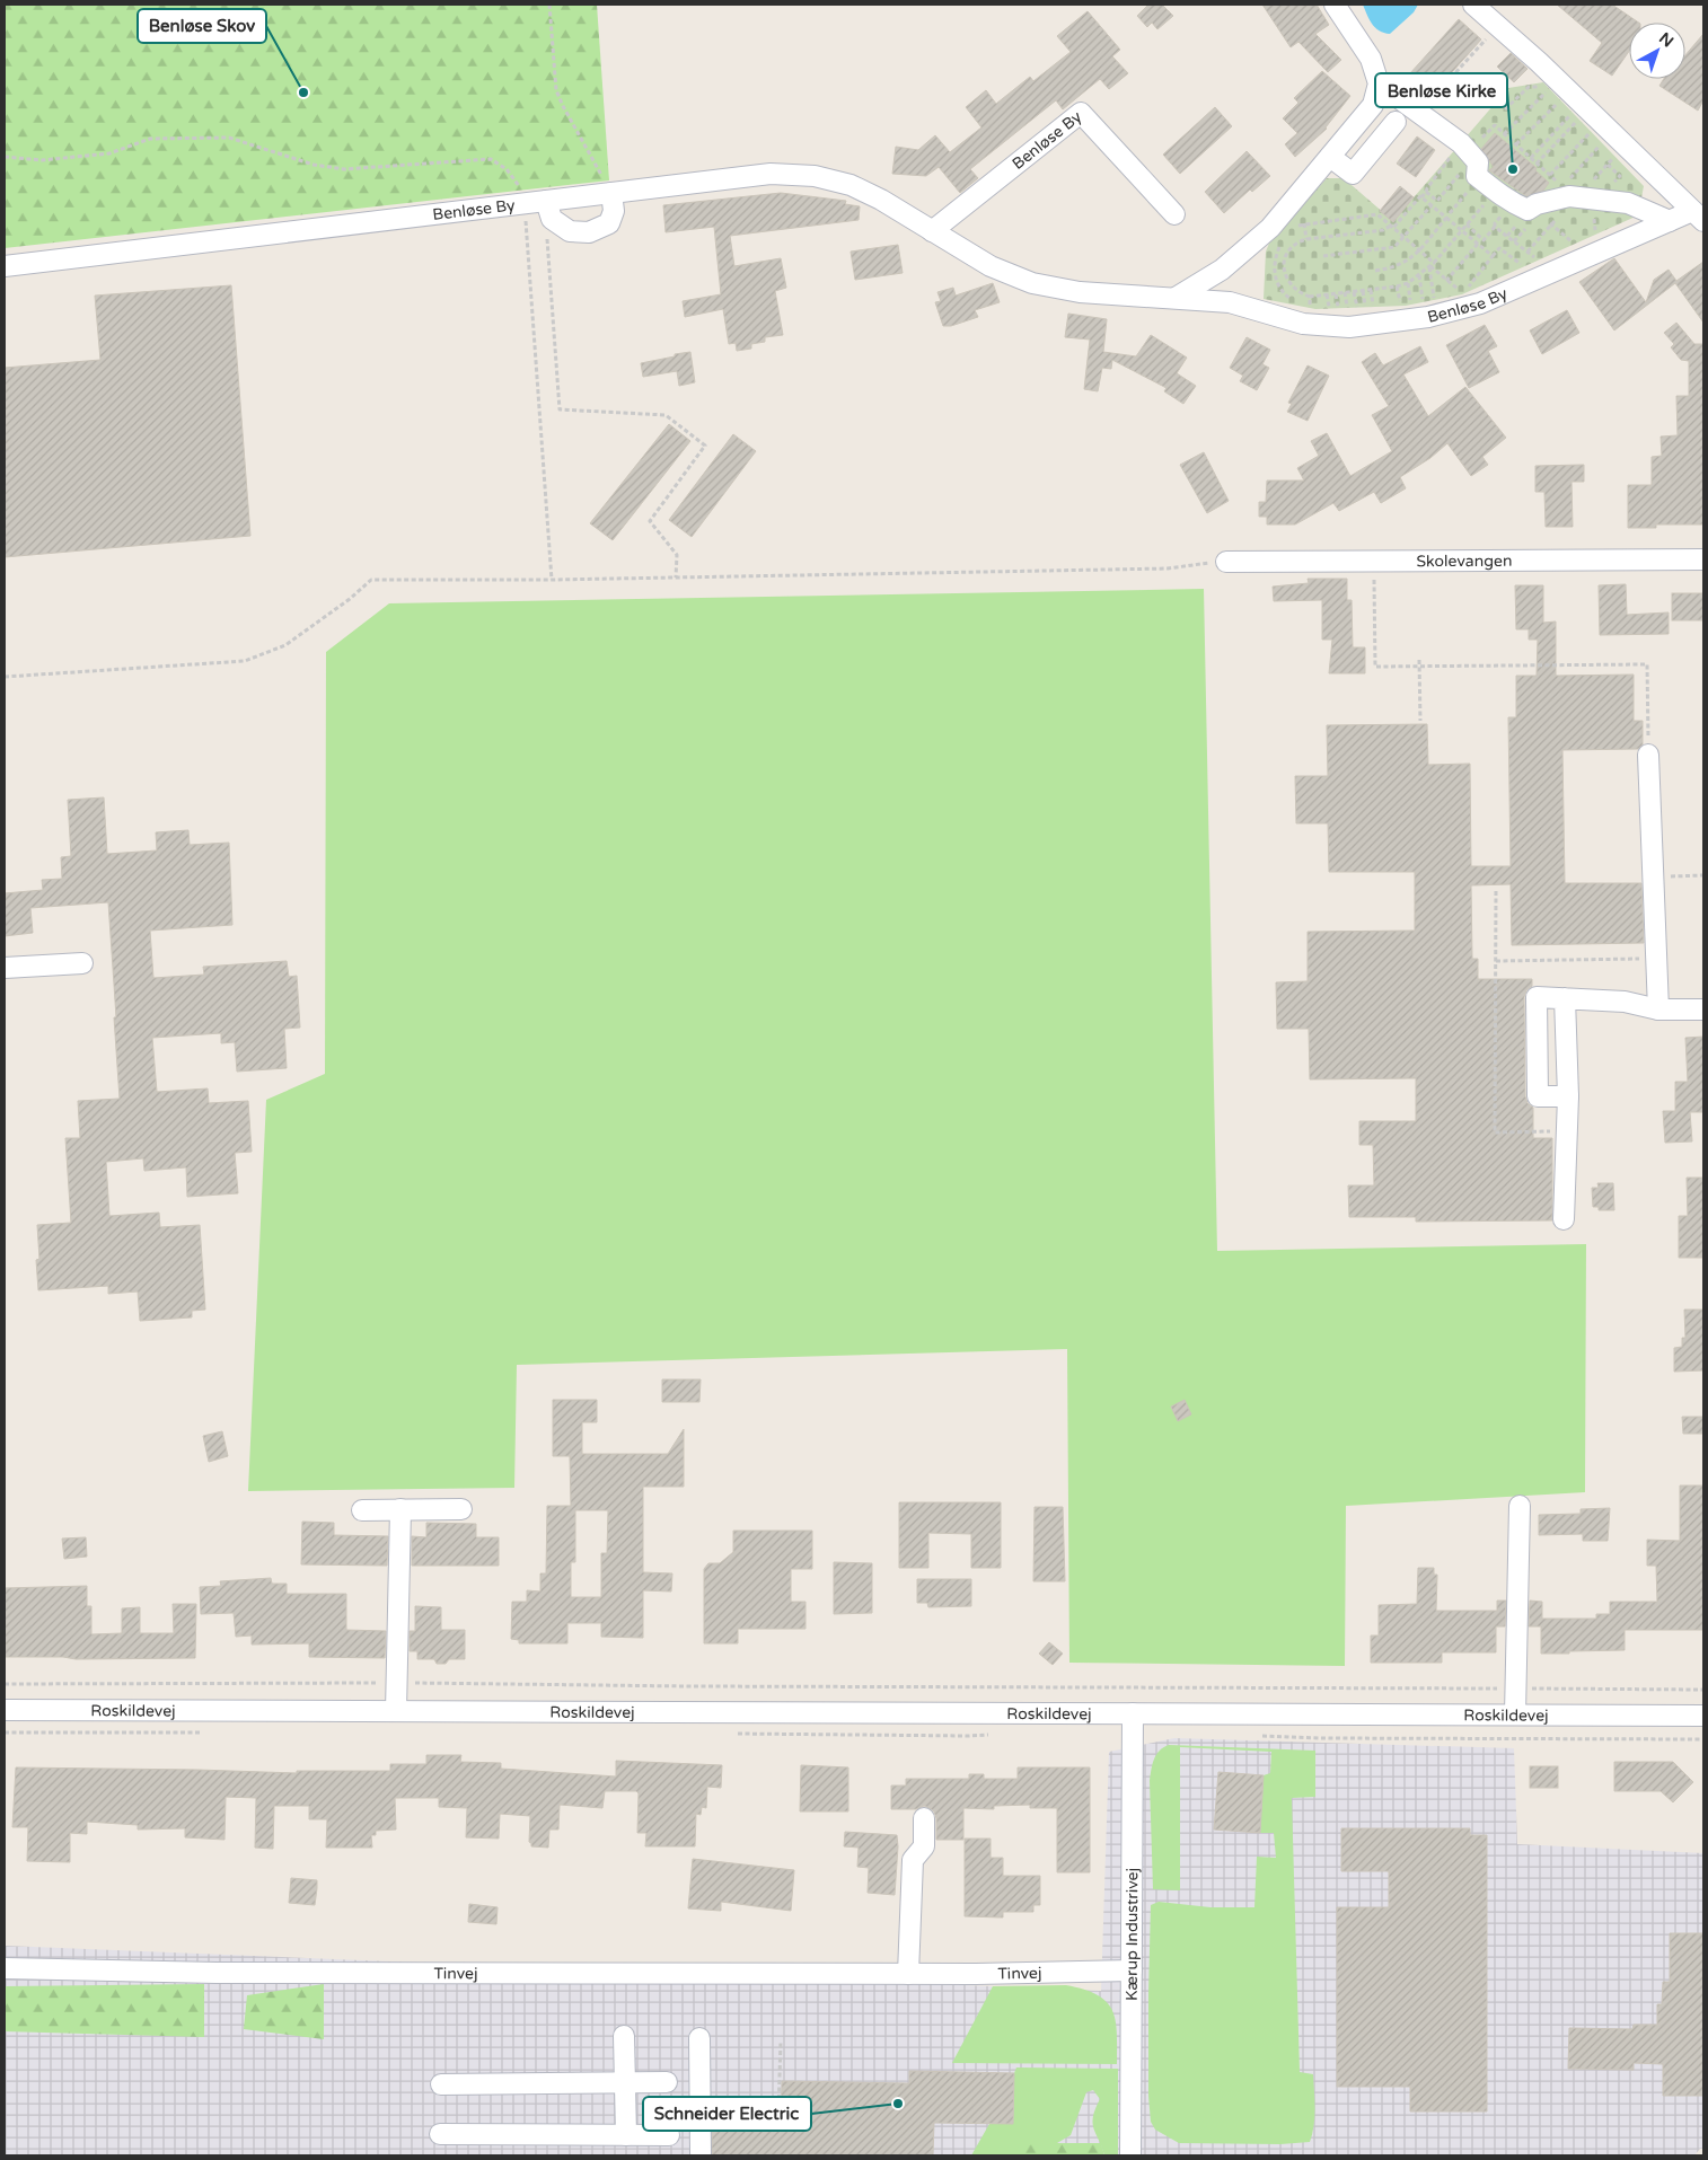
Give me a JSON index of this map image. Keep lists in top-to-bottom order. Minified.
{"streets":{"street":["Benløse By","Skolevangen","Roskildevej","Kærup Industrivej","Tinvej"]},"crossings":[["Roskildevej","Kærup Industrivej"],["Kærup Industrivej","Tinvej"]],"places":["Benløse Skov","Benløse Kirke","Schneider Electric"],"north":"top right"}
